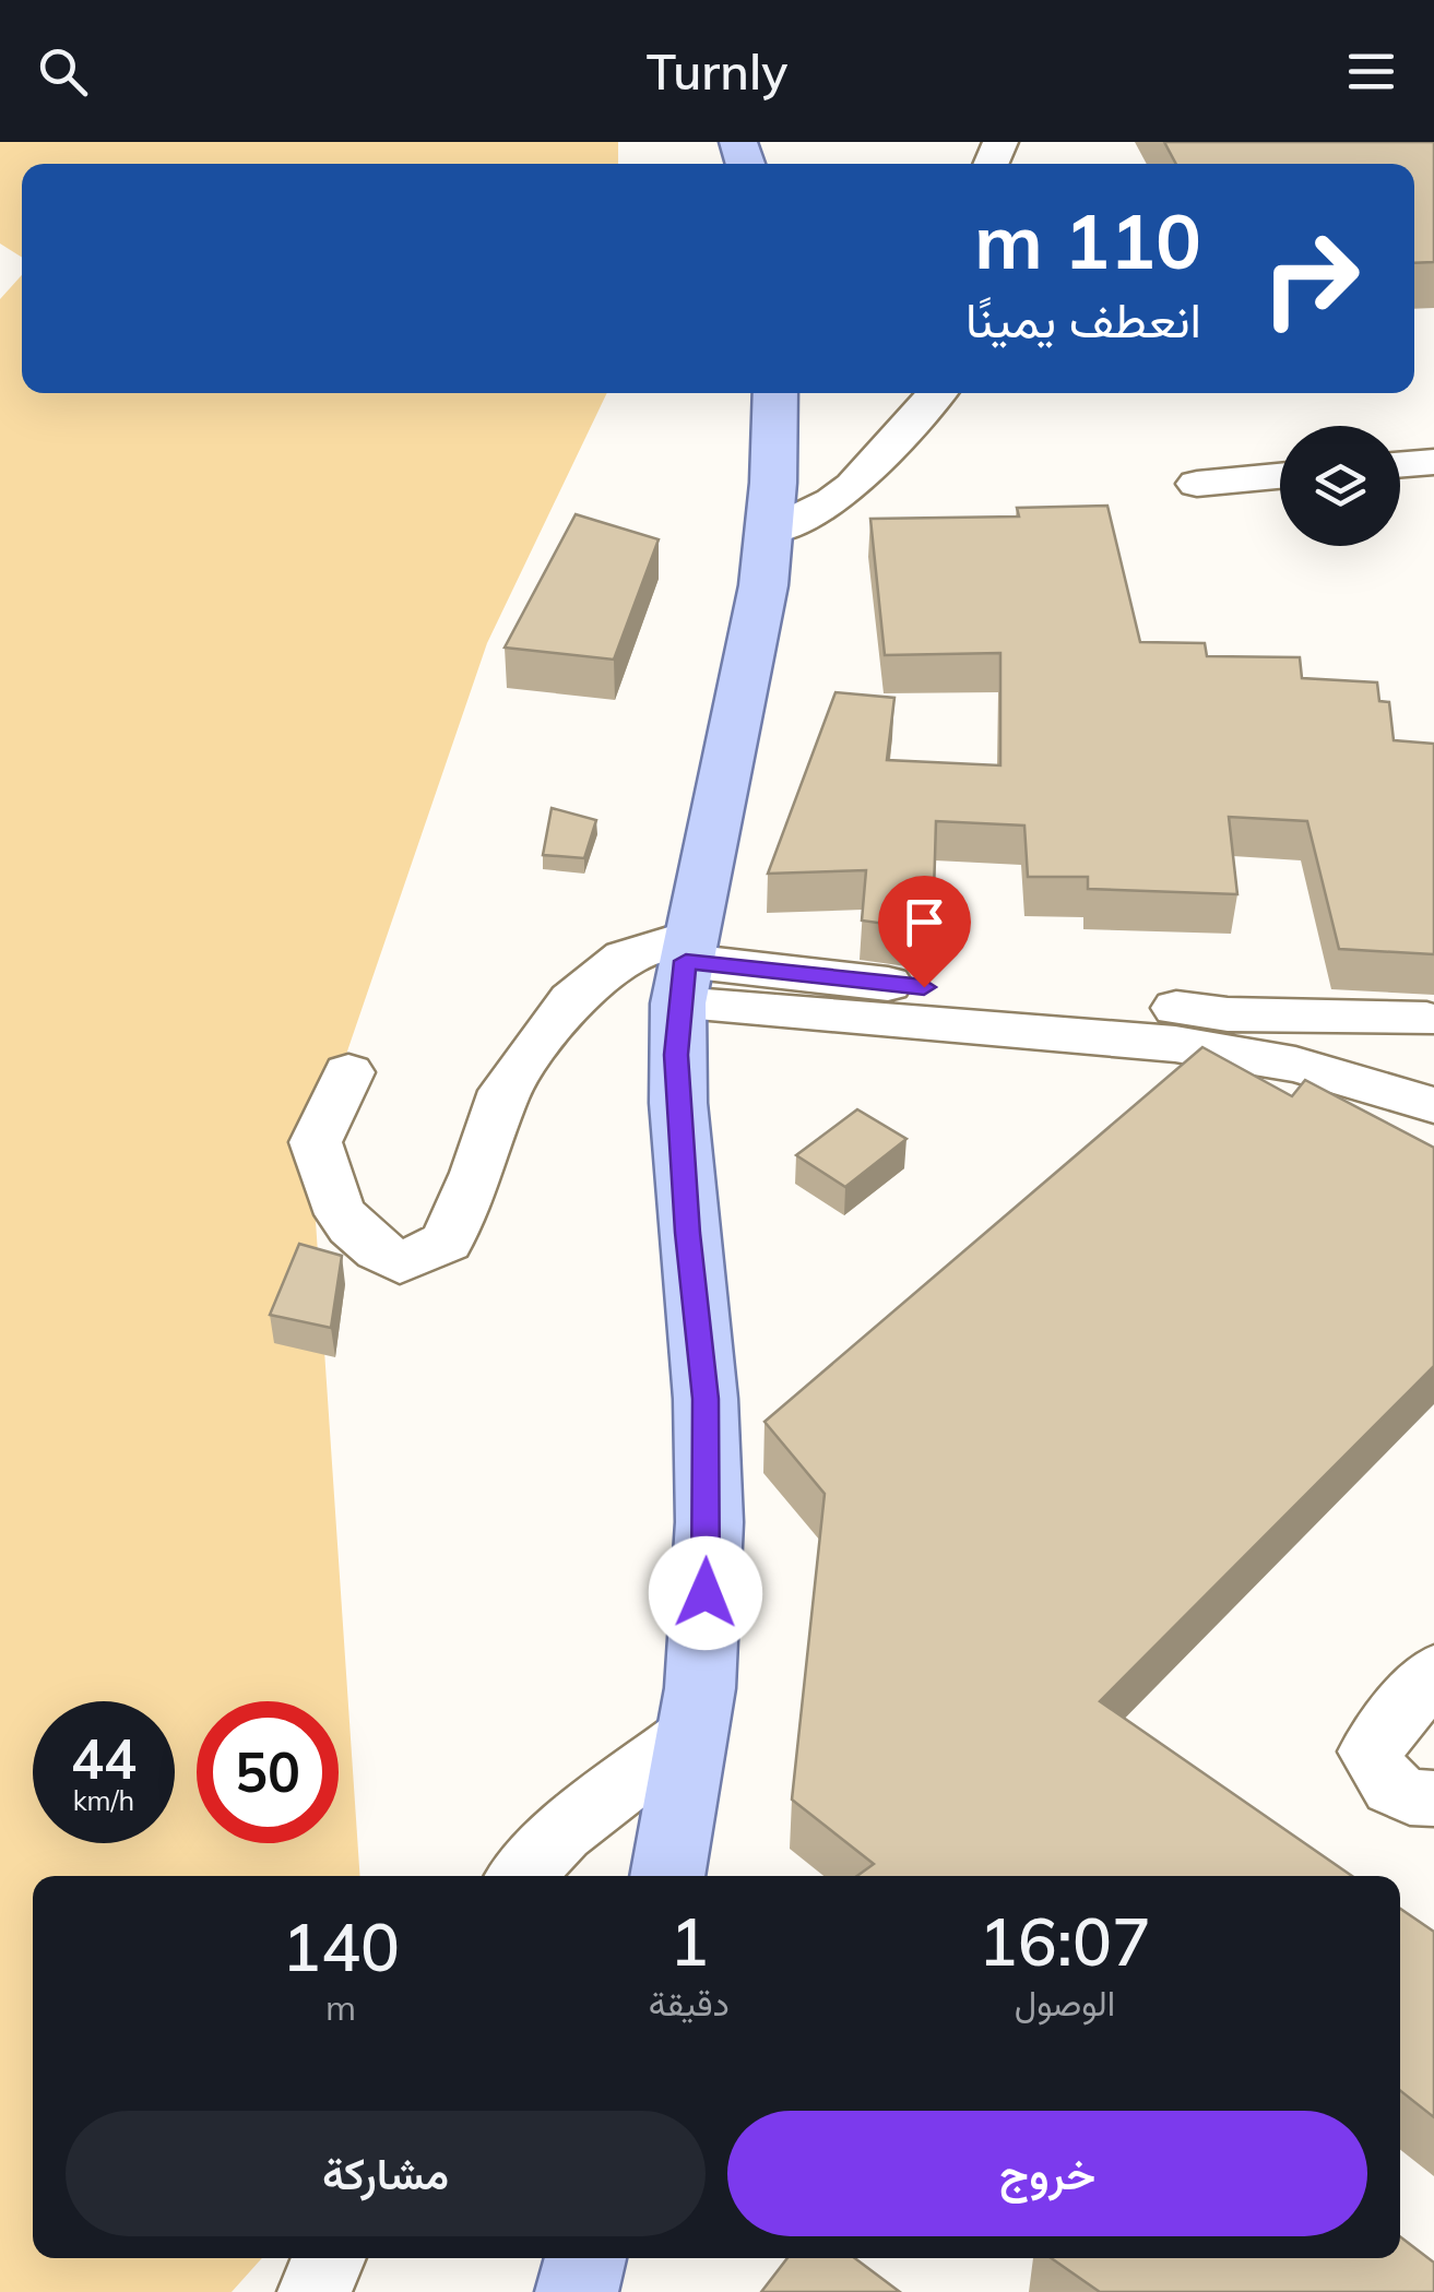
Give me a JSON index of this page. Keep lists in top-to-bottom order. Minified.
{"page":{"header":"Turnly","turn":["110 m","انعطف يمينًا"],"speed":"44 km/h","limit":"50","eta":["16:07","الوصول","1","دقيقة","140","m"],"buttons":["خروج","مشاركة"]}}
